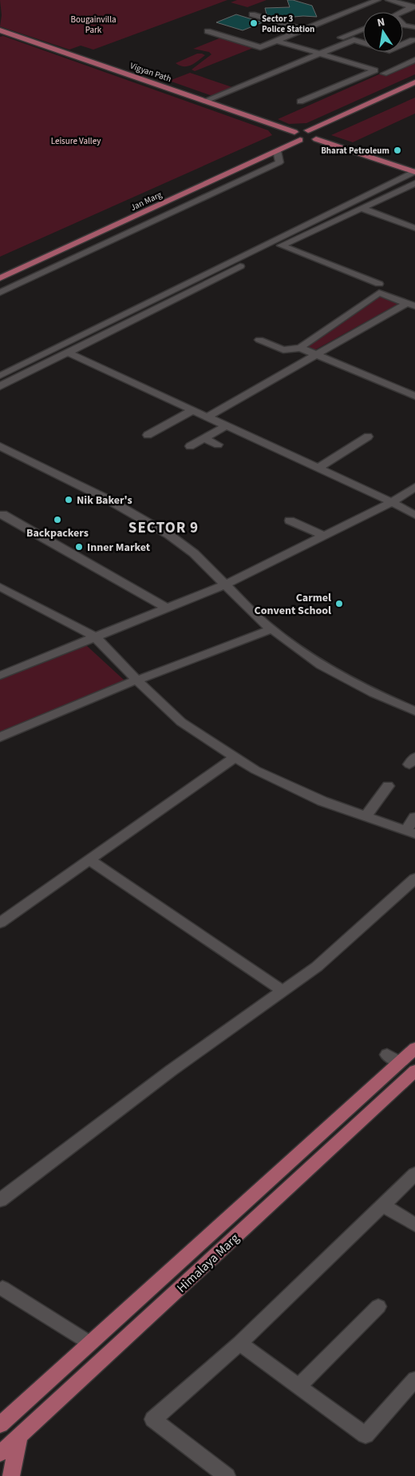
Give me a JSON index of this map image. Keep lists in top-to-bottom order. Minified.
{"streets":{"main road":["Vigyan Path","Jan Marg","Himalaya Marg"]},"crossings":[["Vigyan Path","Jan Marg"]],"districts":["SECTOR 9"],"parks":["Bougainvilla Park","Leisure Valley"],"places":["Sector 3 Police Station","Bharat Petroleum","Nik Baker's","Backpackers","Inner Market","Carmel Convent School"],"north":"top"}
